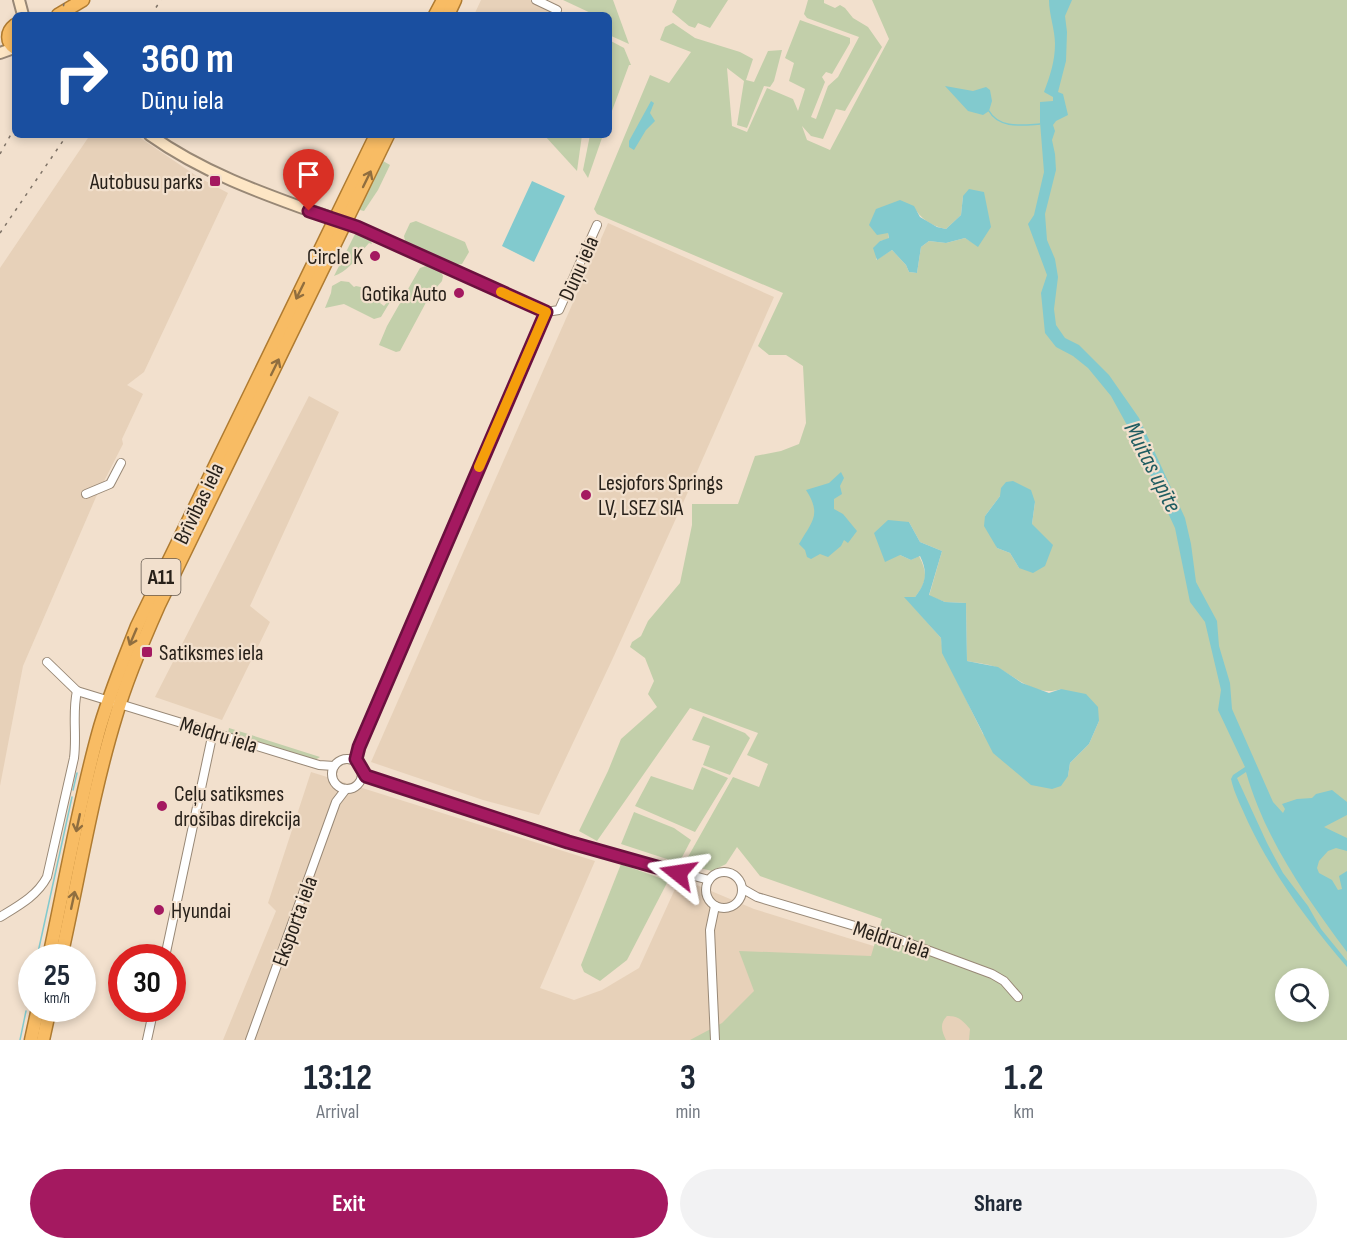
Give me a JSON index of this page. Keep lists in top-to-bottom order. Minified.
{"streets":{"highway":["Brīvības iela","A11"],"street":["Dūņu iela","Meldru iela","Eksporta iela"]},"crossings":[["Dūņu iela","Meldru iela"],["Dūņu iela","Eksporta iela"],["Brīvības iela","Meldru iela"],["Meldru iela","Eksporta iela"]],"water":["Muitas upīte"],"places":{"transit":["Autobusu parks","Satiksmes iela"],"other":["Circle K","Gotika Auto","Lesjofors Springs LV, LSEZ SIA","Ceļu satiksmes drošības direkcija","Hyundai"]},"page":{"turn":["360 m","Dūņu iela"],"speed":"25 km/h","limit":"30","eta":["13:12","Arrival","3","min","1.2","km"],"buttons":["Exit","Share"]}}
